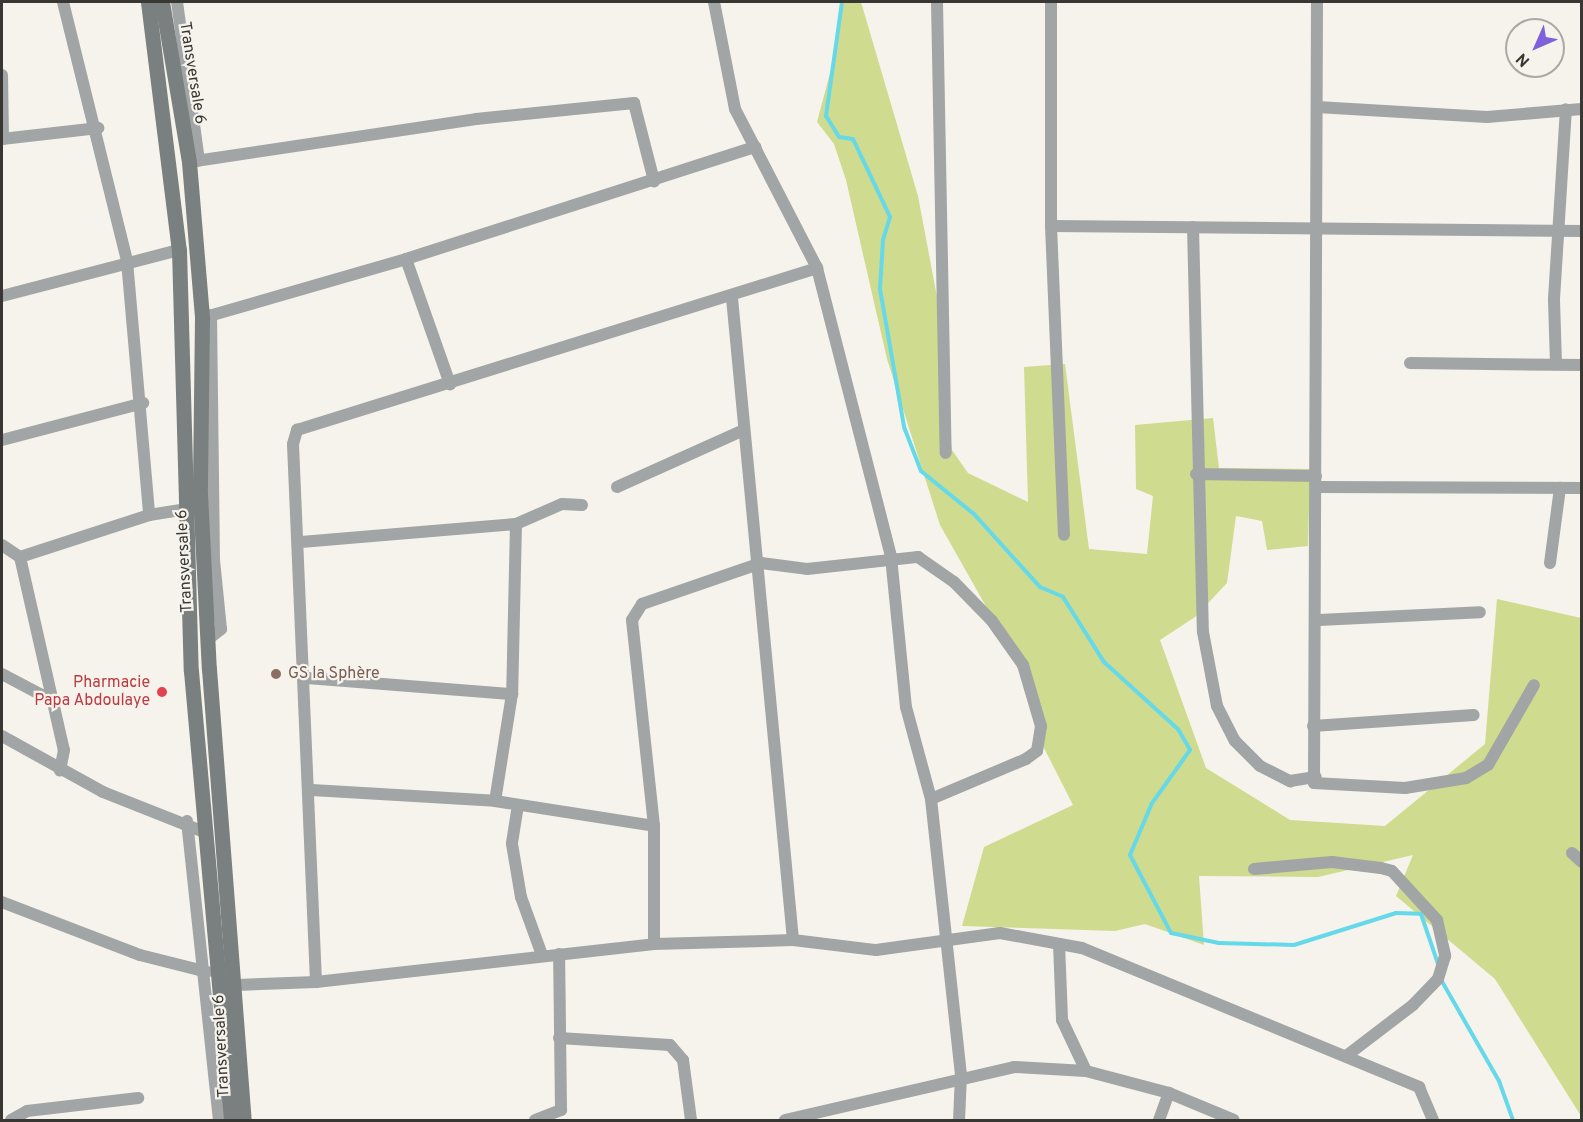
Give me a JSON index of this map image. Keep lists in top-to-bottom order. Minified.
{"streets":{"main road":["Transversale 6"]},"places":["GS la Sphère","Pharmacie Papa Abdoulaye"],"north":"bottom left"}
